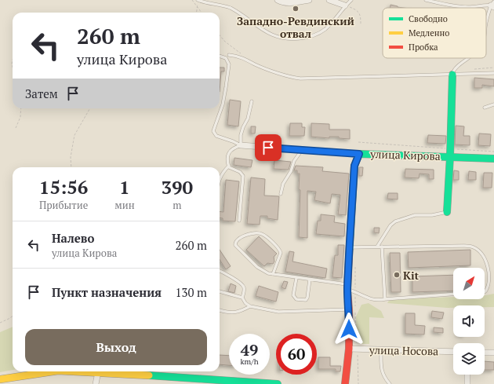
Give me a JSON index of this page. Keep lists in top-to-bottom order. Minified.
{"streets":{"street":["улица Кирова","улица Носова"]},"places":["Западно-Ревдинский отвал","Kit"],"legend":["Свободно","Медленно","Пробка"],"north":"top right","page":{"turn":["260 m","улица Кирова"],"then":"Затем","eta":["15:56","Прибытие","1","мин","390","m"],"list":[{"name":"Налево","note":"улица Кирова","value":"260 m"},{"name":"Пункт назначения","value":"130 m"}],"buttons":"Выход","speed":"49 km/h","limit":"60"}}
